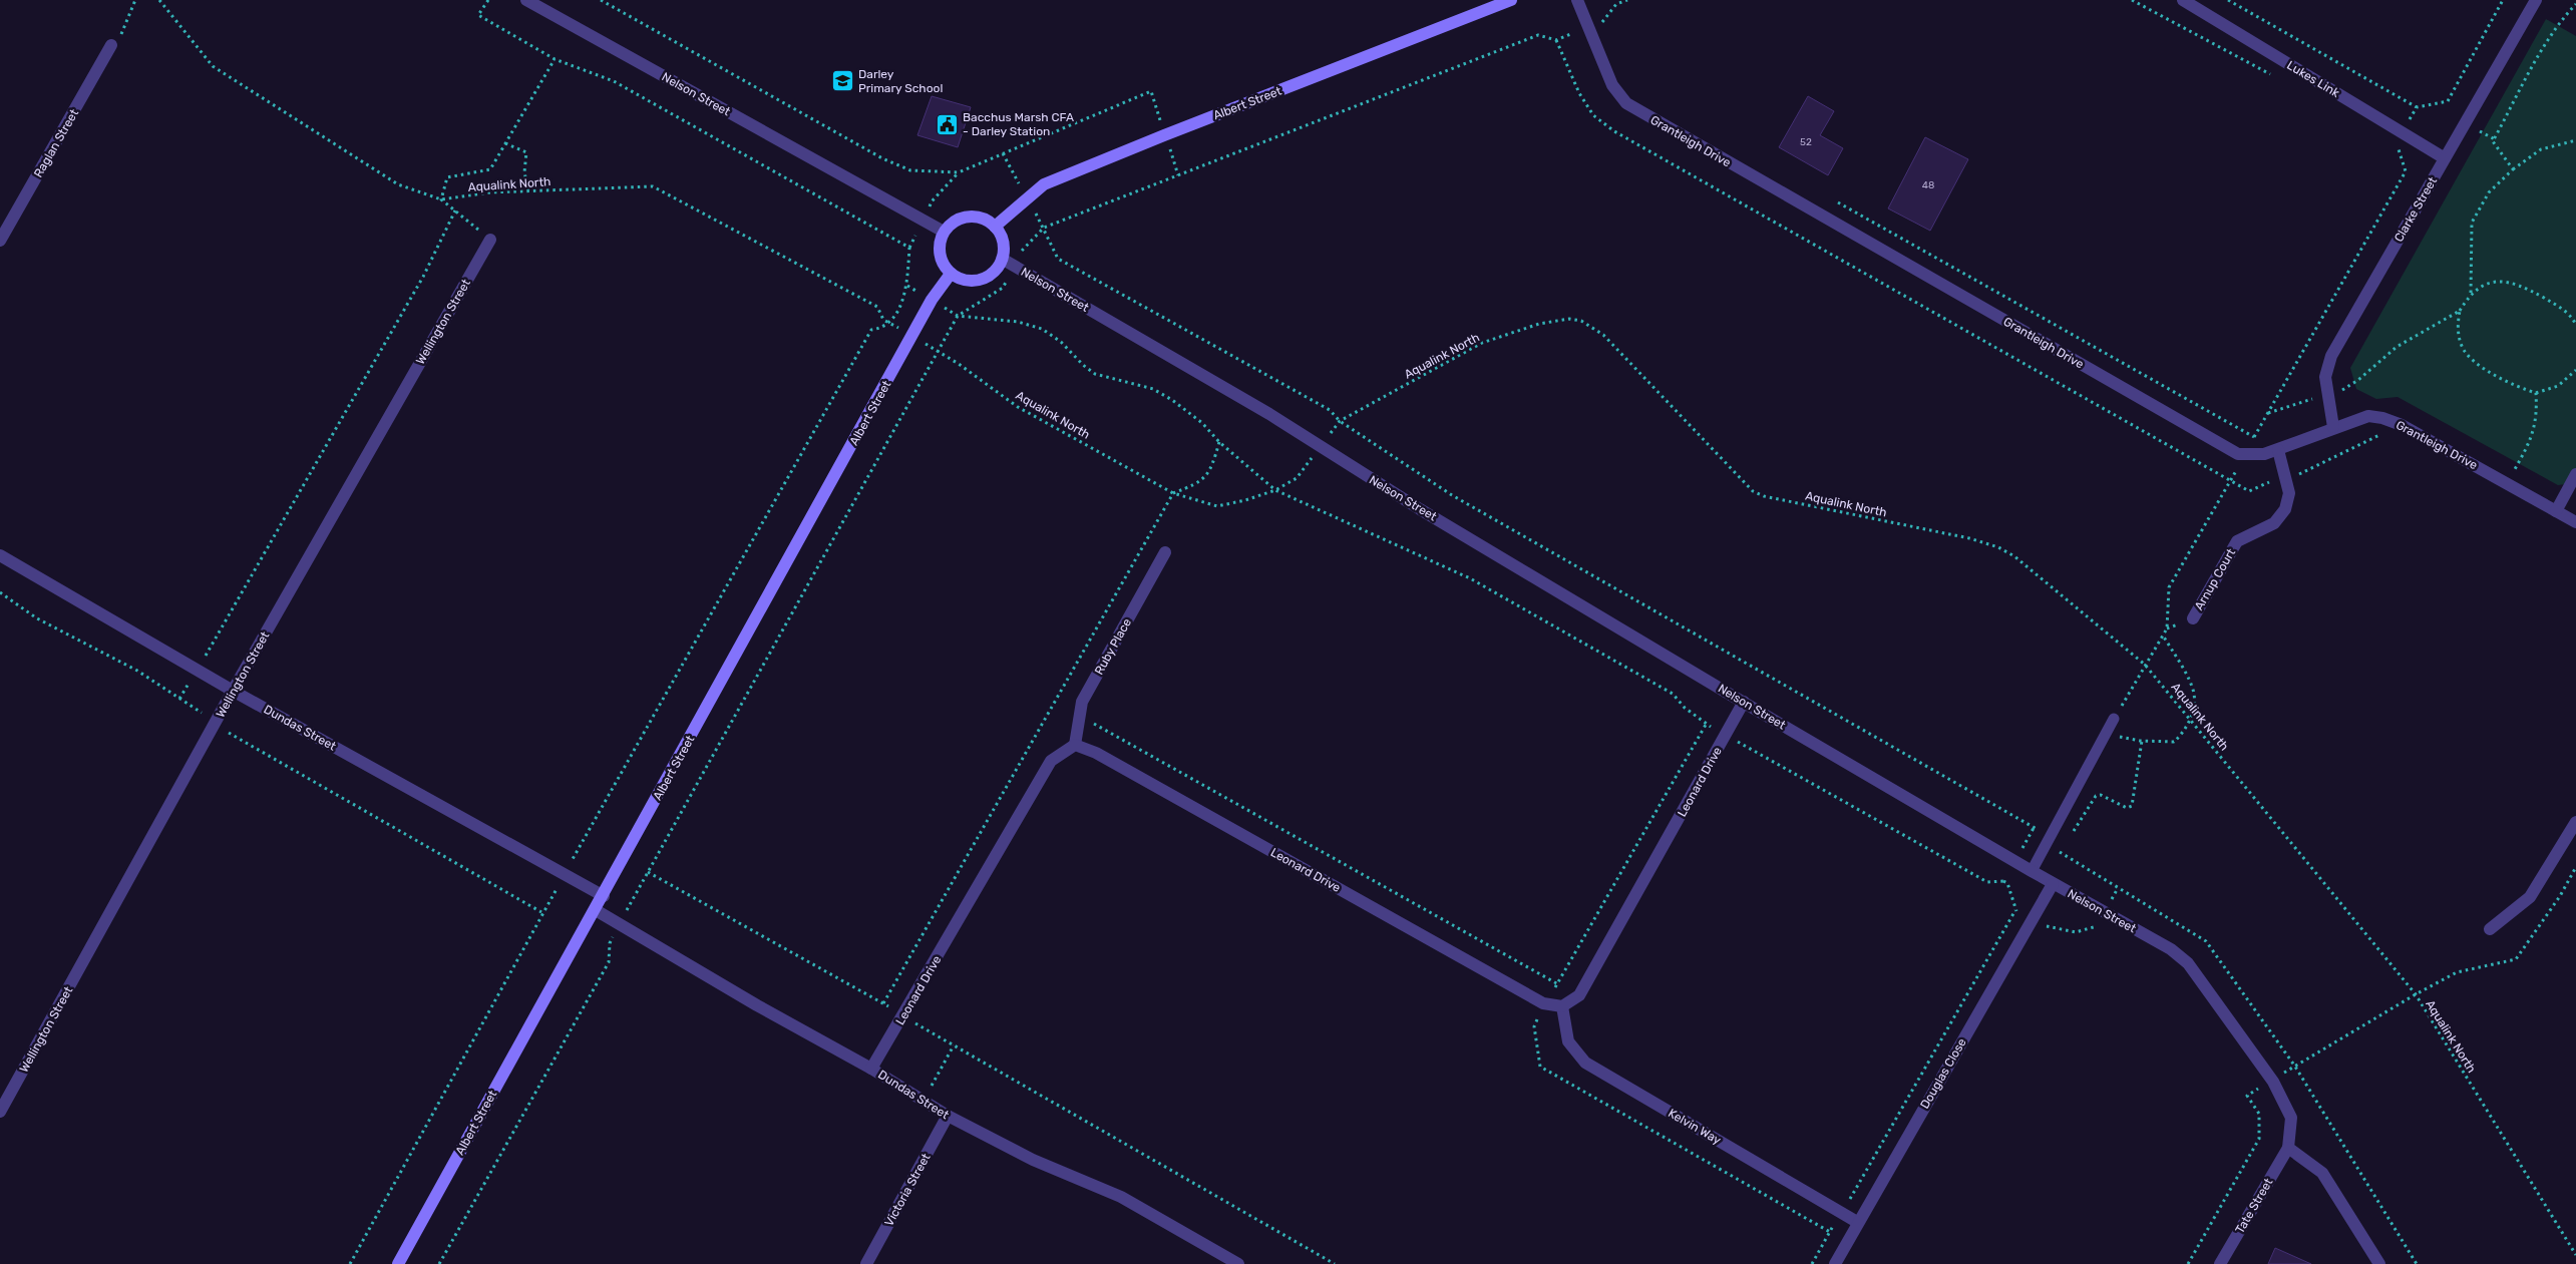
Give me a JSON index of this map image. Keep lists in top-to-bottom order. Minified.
{"streets":{"street":["Lukes Link","Nelson Street","Albert Street","Grantleigh Drive","Raglan Street","Clarke Street","Wellington Street","Arnup Court","Ruby Place","Dundas Street","Leonard Drive","Douglas Close","Kelvin Way","Victoria Street","Tate Street"],"path":["Aqualink North"]},"crossings":[["Lukes Link","Clarke Street"],["Nelson Street","Albert Street"],["Nelson Street","Aqualink North"],["Nelson Street","Leonard Drive"],["Nelson Street","Douglas Close"],["Nelson Street","Tate Street"],["Albert Street","Dundas Street"],["Grantleigh Drive","Clarke Street"],["Grantleigh Drive","Arnup Court"],["Wellington Street","Dundas Street"],["Ruby Place","Leonard Drive"],["Dundas Street","Leonard Drive"],["Dundas Street","Victoria Street"],["Leonard Drive","Kelvin Way"],["Douglas Close","Kelvin Way"]],"places":{"school or university":["Darley Primary School"],"public building":["Bacchus Marsh CFA - Darley Station"]},"house_numbers":["52","48"]}
